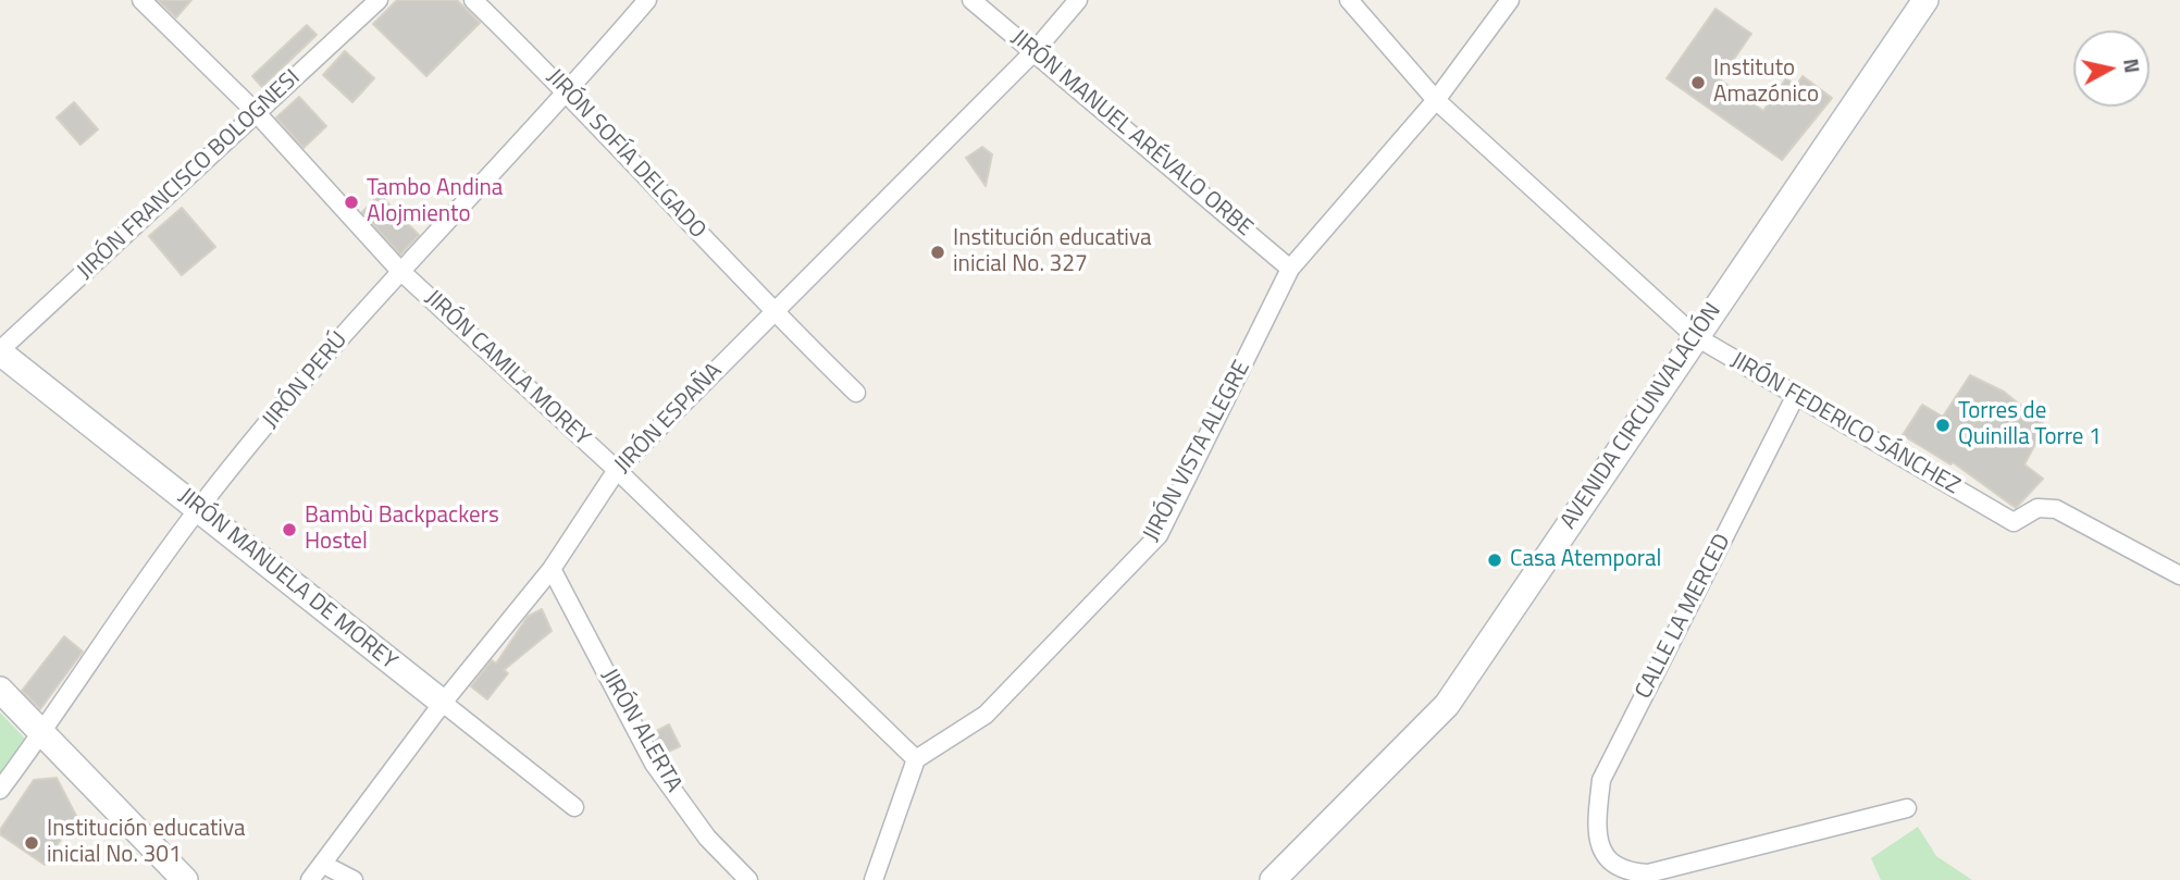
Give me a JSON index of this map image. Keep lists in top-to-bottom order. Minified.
{"streets":{"main road":["AVENIDA CIRCUNVALACIÓN","JIRÓN MANUELA DE MOREY"],"street":["JIRÓN MANUEL ARÉVALO ORBE","JIRÓN SOFÍA DELGADO","JIRÓN FRANCISCO BOLOGNESI","JIRÓN CAMILA MOREY","JIRÓN PERÚ","JIRÓN ESPAÑA","JIRÓN FEDERICO SÁNCHEZ","JIRÓN VISTA ALEGRE","CALLE LA MERCED","JIRÓN ALERTA"]},"crossings":[["JIRÓN MANUEL ARÉVALO ORBE","JIRÓN ESPAÑA"],["JIRÓN MANUEL ARÉVALO ORBE","JIRÓN VISTA ALEGRE"],["JIRÓN SOFÍA DELGADO","JIRÓN PERÚ"],["JIRÓN SOFÍA DELGADO","JIRÓN ESPAÑA"],["JIRÓN FRANCISCO BOLOGNESI","JIRÓN CAMILA MOREY"],["JIRÓN FRANCISCO BOLOGNESI","JIRÓN MANUELA DE MOREY"],["JIRÓN CAMILA MOREY","JIRÓN PERÚ"],["JIRÓN CAMILA MOREY","JIRÓN ESPAÑA"],["JIRÓN CAMILA MOREY","JIRÓN VISTA ALEGRE"],["JIRÓN PERÚ","JIRÓN MANUELA DE MOREY"],["AVENIDA CIRCUNVALACIÓN","JIRÓN FEDERICO SÁNCHEZ"],["JIRÓN ESPAÑA","JIRÓN MANUELA DE MOREY"],["JIRÓN ESPAÑA","JIRÓN ALERTA"],["JIRÓN FEDERICO SÁNCHEZ","JIRÓN VISTA ALEGRE"],["JIRÓN FEDERICO SÁNCHEZ","CALLE LA MERCED"]],"places":["Instituto Amazónico","Tambo Andina Alojmiento","Institución educativa inicial No. 327","Torres de Quinilla Torre 1","Bambù Backpackers Hostel","Casa Atemporal","Institución educativa inicial No. 301"],"north":"right"}
